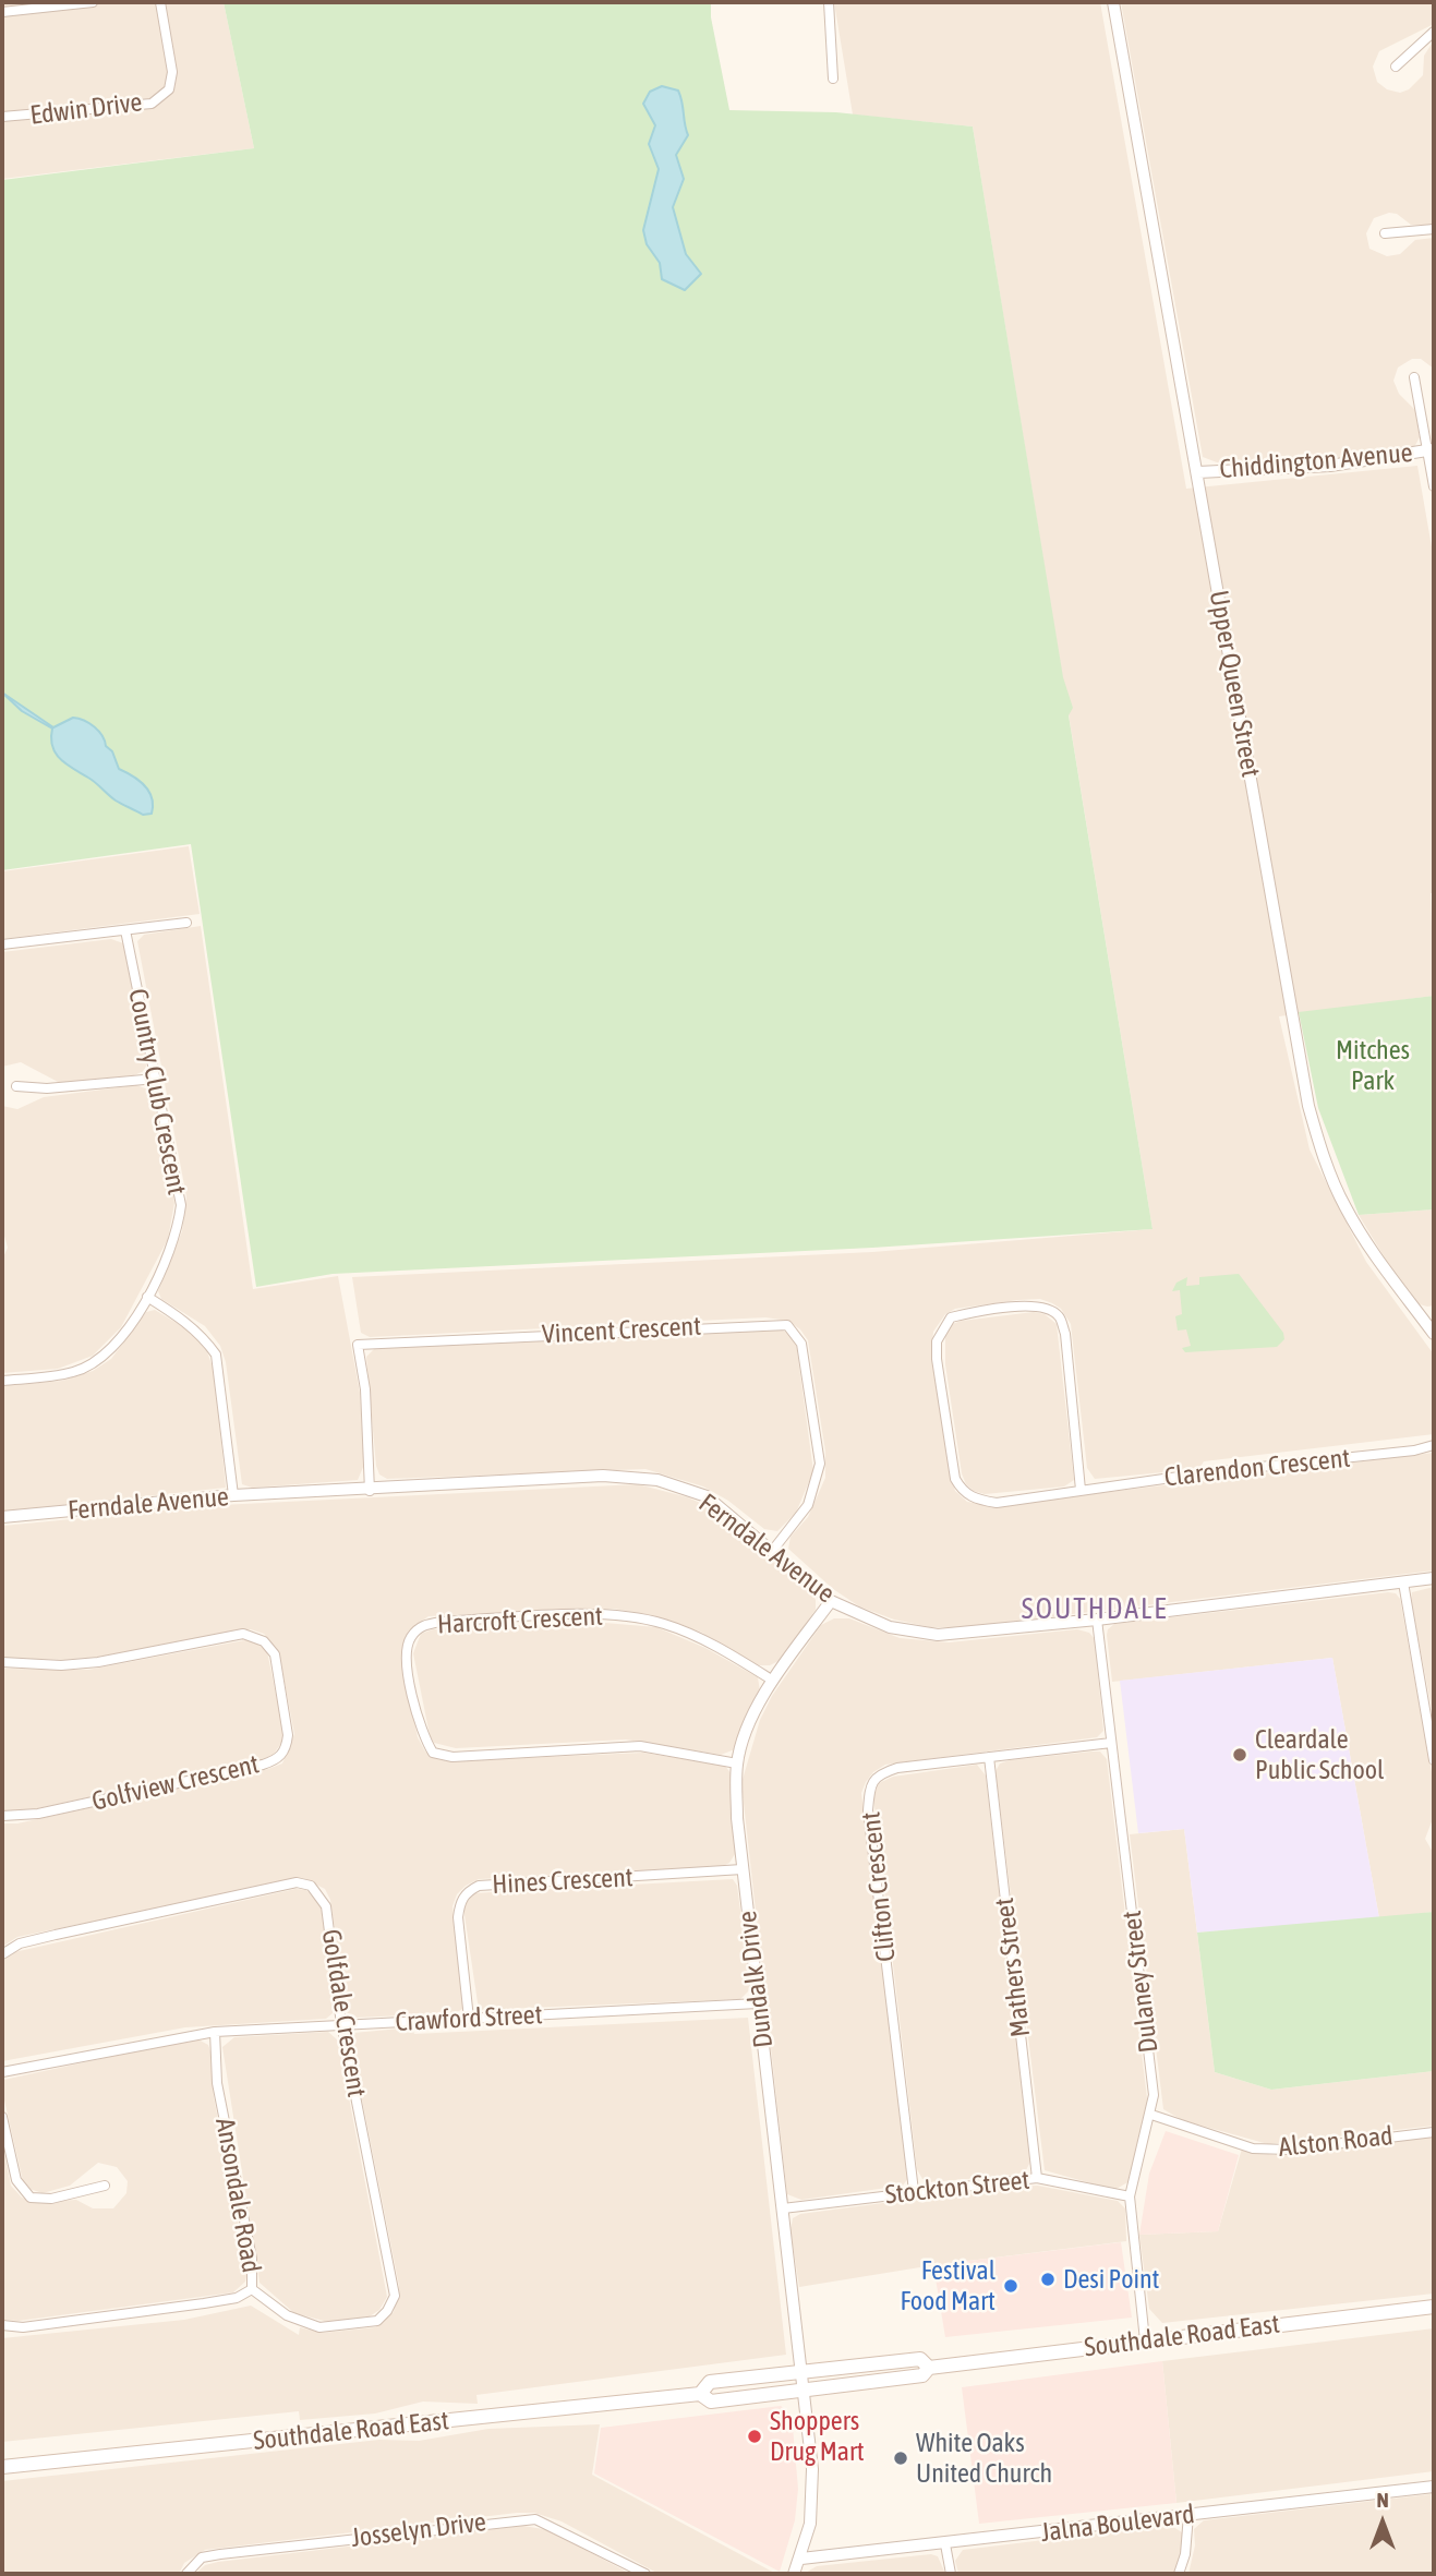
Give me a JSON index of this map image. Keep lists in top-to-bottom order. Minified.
{"streets":{"main road":["Southdale Road East"],"street":["Edwin Drive","Chiddington Avenue","Upper Queen Street","Country Club Crescent","Vincent Crescent","Clarendon Crescent","Ferndale Avenue","Harcroft Crescent","Golfview Crescent","Hines Crescent","Clifton Crescent","Mathers Street","Dundalk Drive","Dulaney Street","Golfdale Crescent","Crawford Street","Alston Road","Stockton Street","Ansondale Road","Jalna Boulevard","Josselyn Drive"]},"crossings":[["Chiddington Avenue","Upper Queen Street"],["Vincent Crescent","Ferndale Avenue"],["Ferndale Avenue","Dundalk Drive"],["Ferndale Avenue","Dulaney Street"],["Harcroft Crescent","Dundalk Drive"],["Hines Crescent","Dundalk Drive"],["Hines Crescent","Crawford Street"],["Clifton Crescent","Mathers Street"],["Clifton Crescent","Dulaney Street"],["Clifton Crescent","Stockton Street"],["Mathers Street","Stockton Street"],["Dundalk Drive","Crawford Street"],["Dundalk Drive","Stockton Street"],["Dundalk Drive","Southdale Road East"],["Dulaney Street","Alston Road"],["Dulaney Street","Stockton Street"],["Dulaney Street","Southdale Road East"],["Golfdale Crescent","Crawford Street"],["Golfdale Crescent","Ansondale Road"],["Crawford Street","Ansondale Road"]],"districts":["SOUTHDALE"],"parks":["Mitches Park"],"places":["Cleardale Public School","Desi Point","Festival Food Mart","Shoppers Drug Mart","White Oaks United Church"],"north":"top"}
